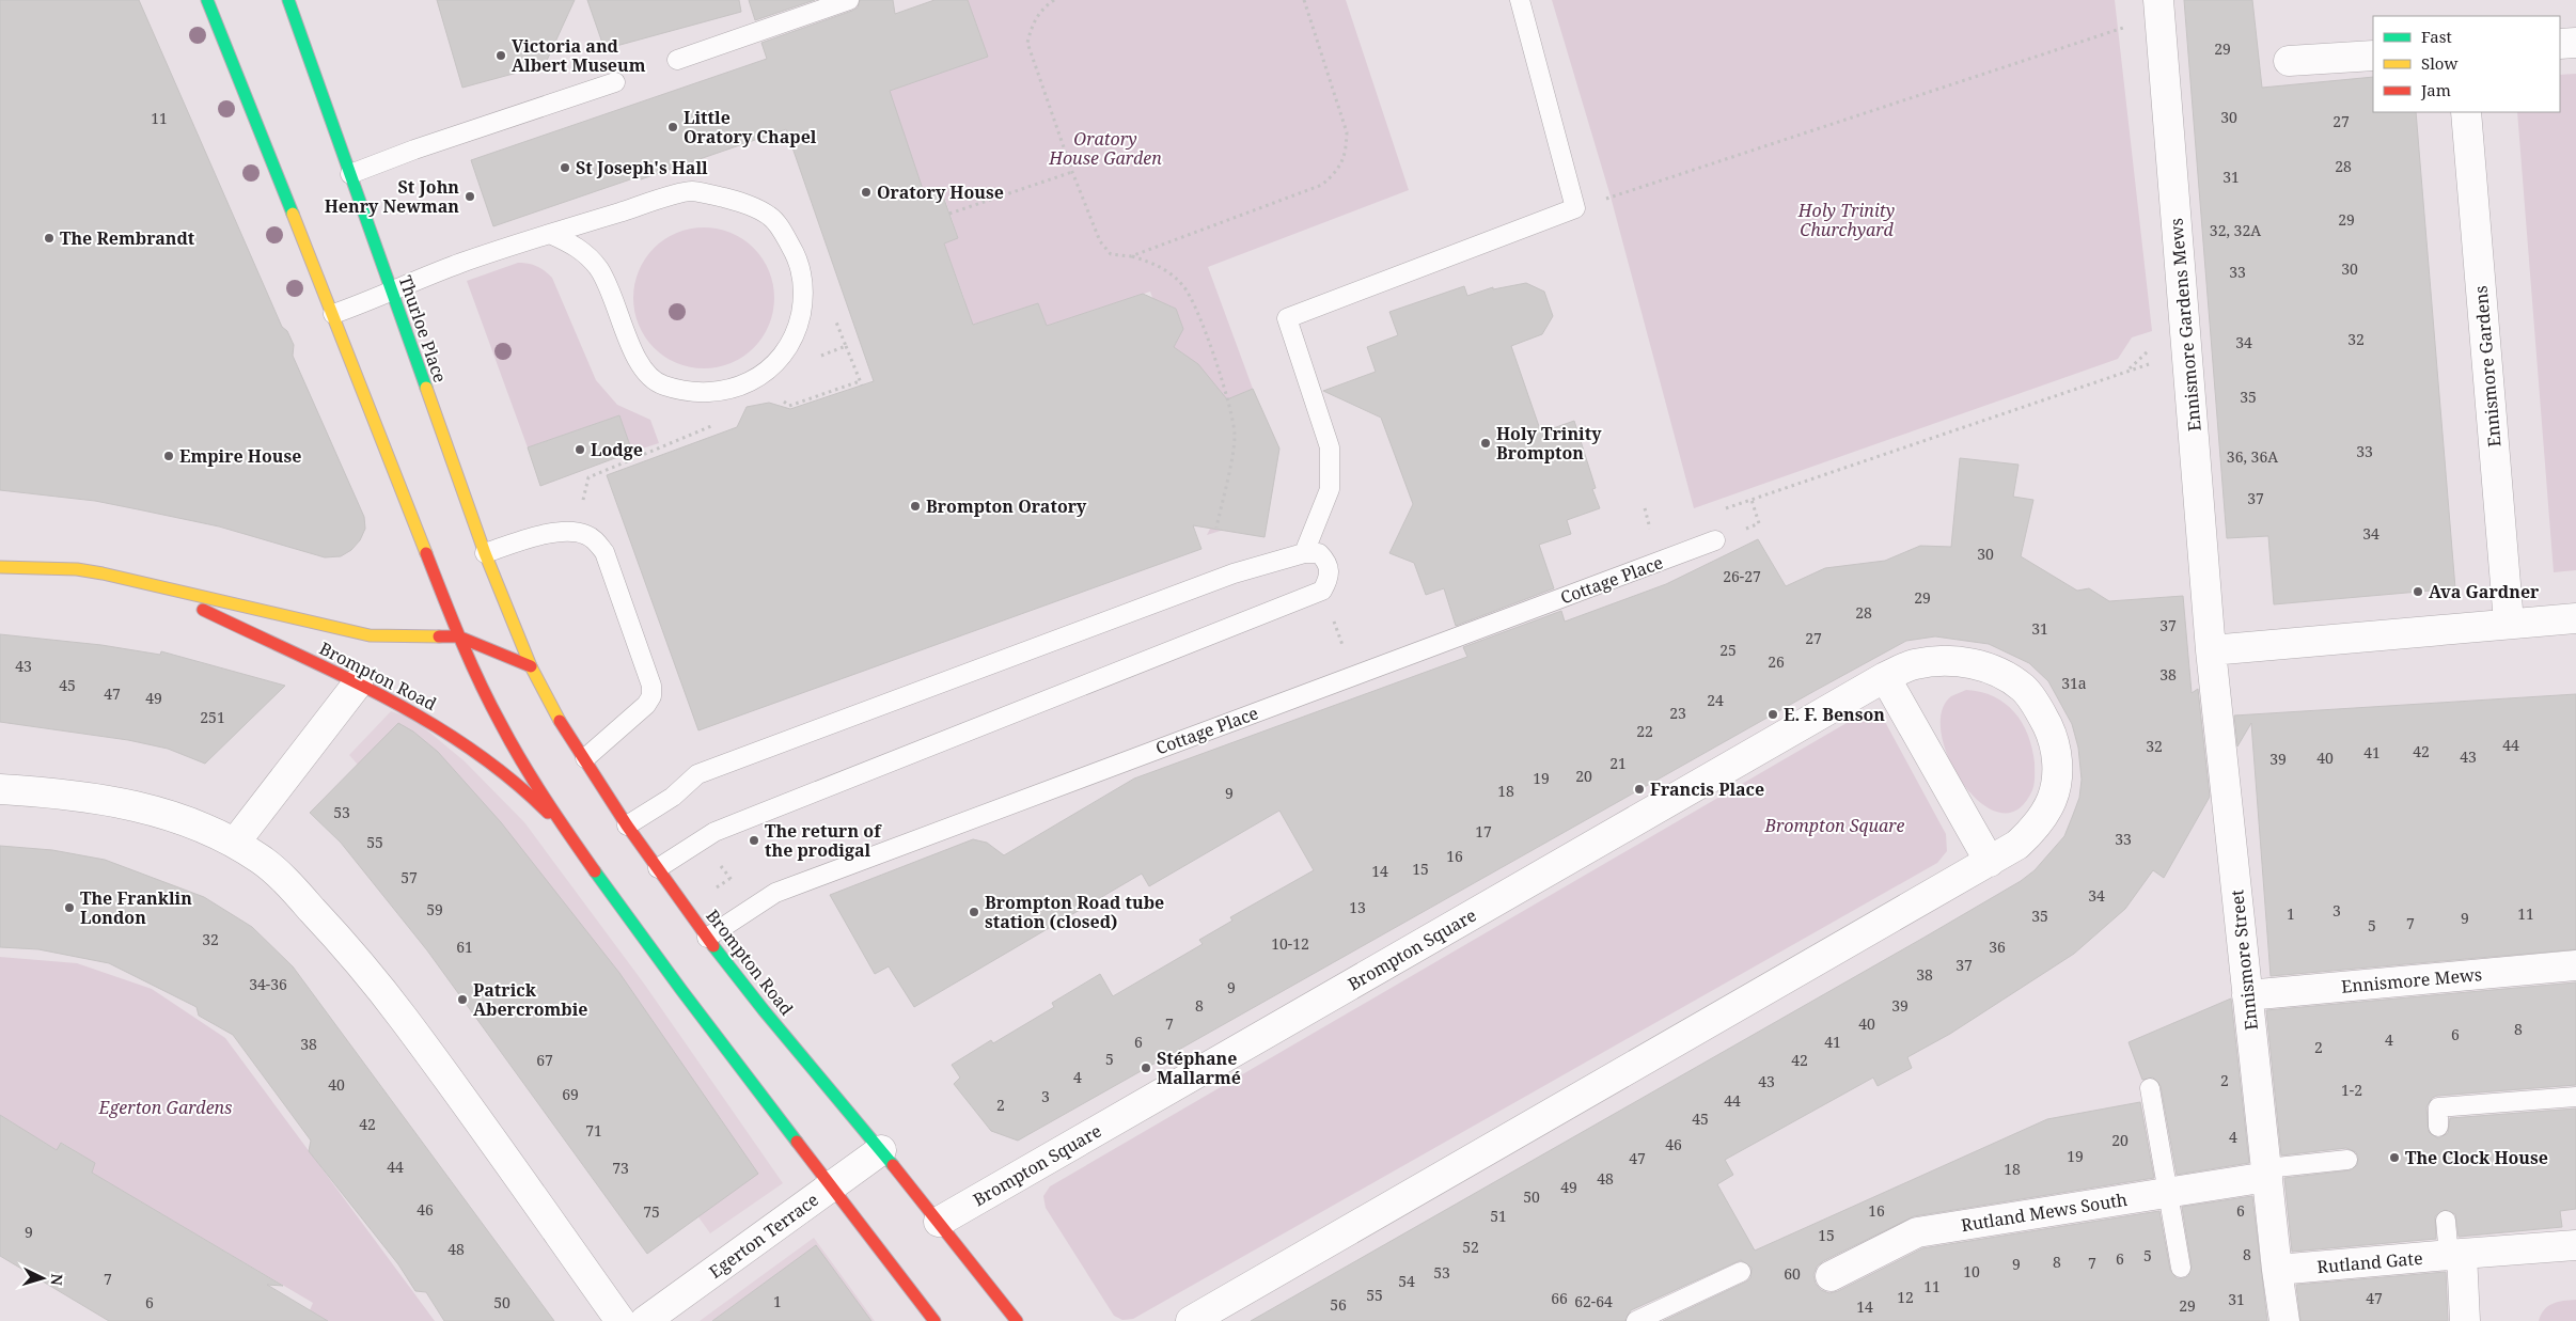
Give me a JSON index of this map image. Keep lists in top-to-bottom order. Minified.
{"streets":{"main road":["Thurloe Place","Brompton Road"],"street":["Ennismore Gardens Mews","Ennismore Gardens","Brompton Square","Ennismore Street","Ennismore Mews","Rutland Mews South","Egerton Terrace","Rutland Gate"],"lane":["Cottage Place"]},"crossings":[["Ennismore Gardens Mews","Ennismore Street"],["Thurloe Place","Brompton Road"],["Cottage Place","Brompton Road"],["Brompton Road","Brompton Square"],["Brompton Road","Egerton Terrace"],["Ennismore Street","Ennismore Mews"],["Ennismore Street","Rutland Mews South"],["Ennismore Street","Rutland Gate"]],"parks":["Oratory House Garden","Holy Trinity Churchyard","Brompton Square","Egerton Gardens"],"places":["Victoria and Albert Museum","Little Oratory Chapel","St Joseph's Hall","Oratory House","St John Henry Newman","The Rembrandt","Holy Trinity Brompton","Lodge","Empire House","Brompton Oratory","Ava Gardner","E. F. Benson","Francis Place","The return of the prodigal","The Franklin London","Brompton Road tube station (closed)","Patrick Abercrombie","Stéphane Mallarmé","The Clock House"],"house_numbers":["29","30","11","27","28","31","29","32, 32A","30","33","32","34","35","33","36, 36A","37","34","30","26-27","29","28","37","31","27","25","26","43","38","31a","45","47","49","24","23","251","22","44","32","42","41","43","40","39","21","20","19","18","9","53","17","33","55","16","15","14","57","34","13","59","3","1","11","35","9","7","5","32","10-12","61","36","37","38","34-36","9","8","39","7","40","8","6","4","6","41","38","2","5","67","42","4","2","43","40","1-2","69","3","44","2","45","42","71","4","20","46","19","47","44","73","18","48","49","50","46","16","6","75","51","9","15","52","48","8","5","6","8","7","9","10","53","60","7","54","11","55","12","66","47","31","1","62-64","6","50","56","29","14"],"legend":["Fast","Slow","Jam"],"north":"right"}
